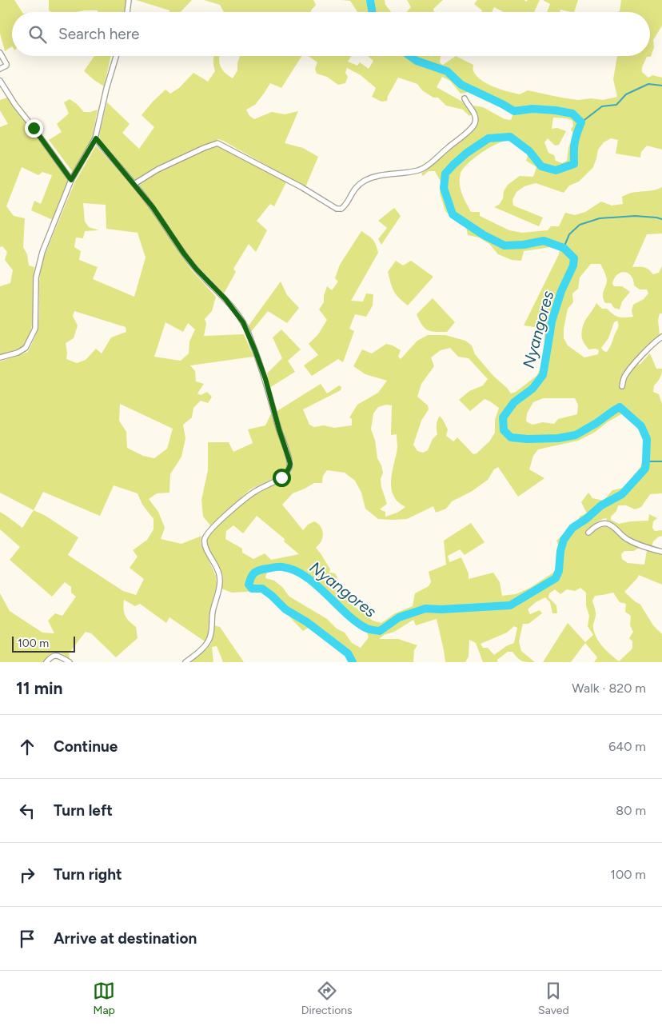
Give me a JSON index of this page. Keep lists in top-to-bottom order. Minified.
{"water":["Nyangores"],"scale_bar":"100 m","page":{"search":"Search here","scale":"100 m","heading":["11 min","Walk · 820 m"],"list":[["Continue","640 m"],["Turn left","80 m"],["Turn right","100 m"],"Arrive at destination"],"nav":["Map","Directions","Saved"]}}
